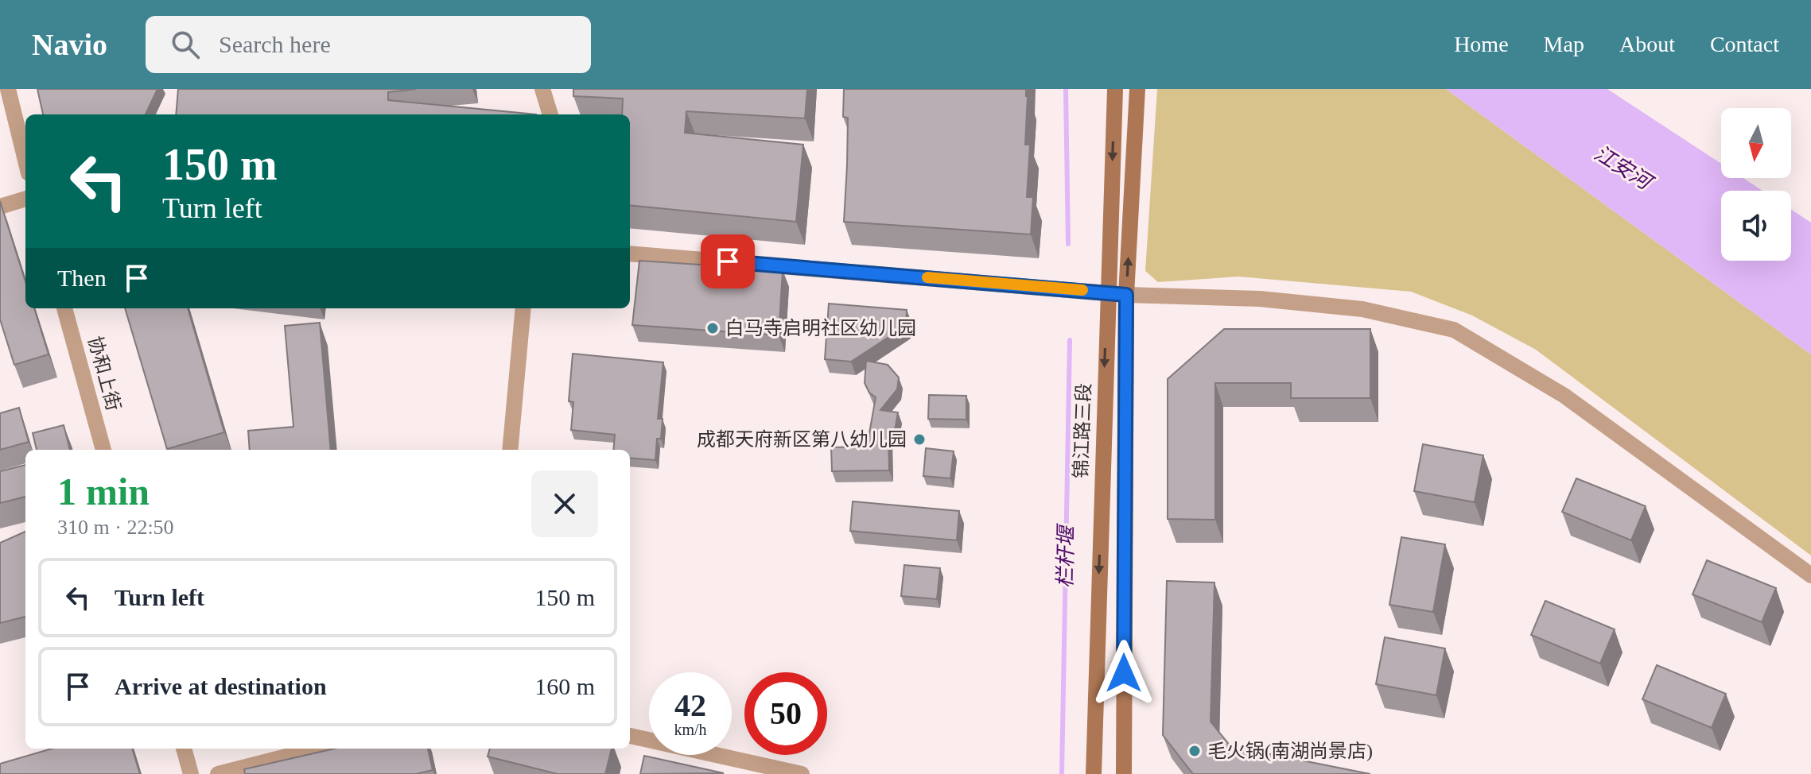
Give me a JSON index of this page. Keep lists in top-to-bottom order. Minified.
{"streets":{"main road":["锦江路三段"],"street":["协和上街"]},"water":["江安河","栏杆堰"],"places":["白马寺启明社区幼儿园","成都天府新区第八幼儿园","毛火锅(南湖尚景店)"],"north":"bottom","page":{"header":"Navio","search":"Search here","nav":["Home","Map","About","Contact"],"turn":["150 m","Turn left"],"then":"Then","heading":["1 min","310 m · 22:50"],"list":[{"name":"Turn left","value":"150 m"},{"name":"Arrive at destination","value":"160 m"}],"speed":"42 km/h","limit":"50"}}
